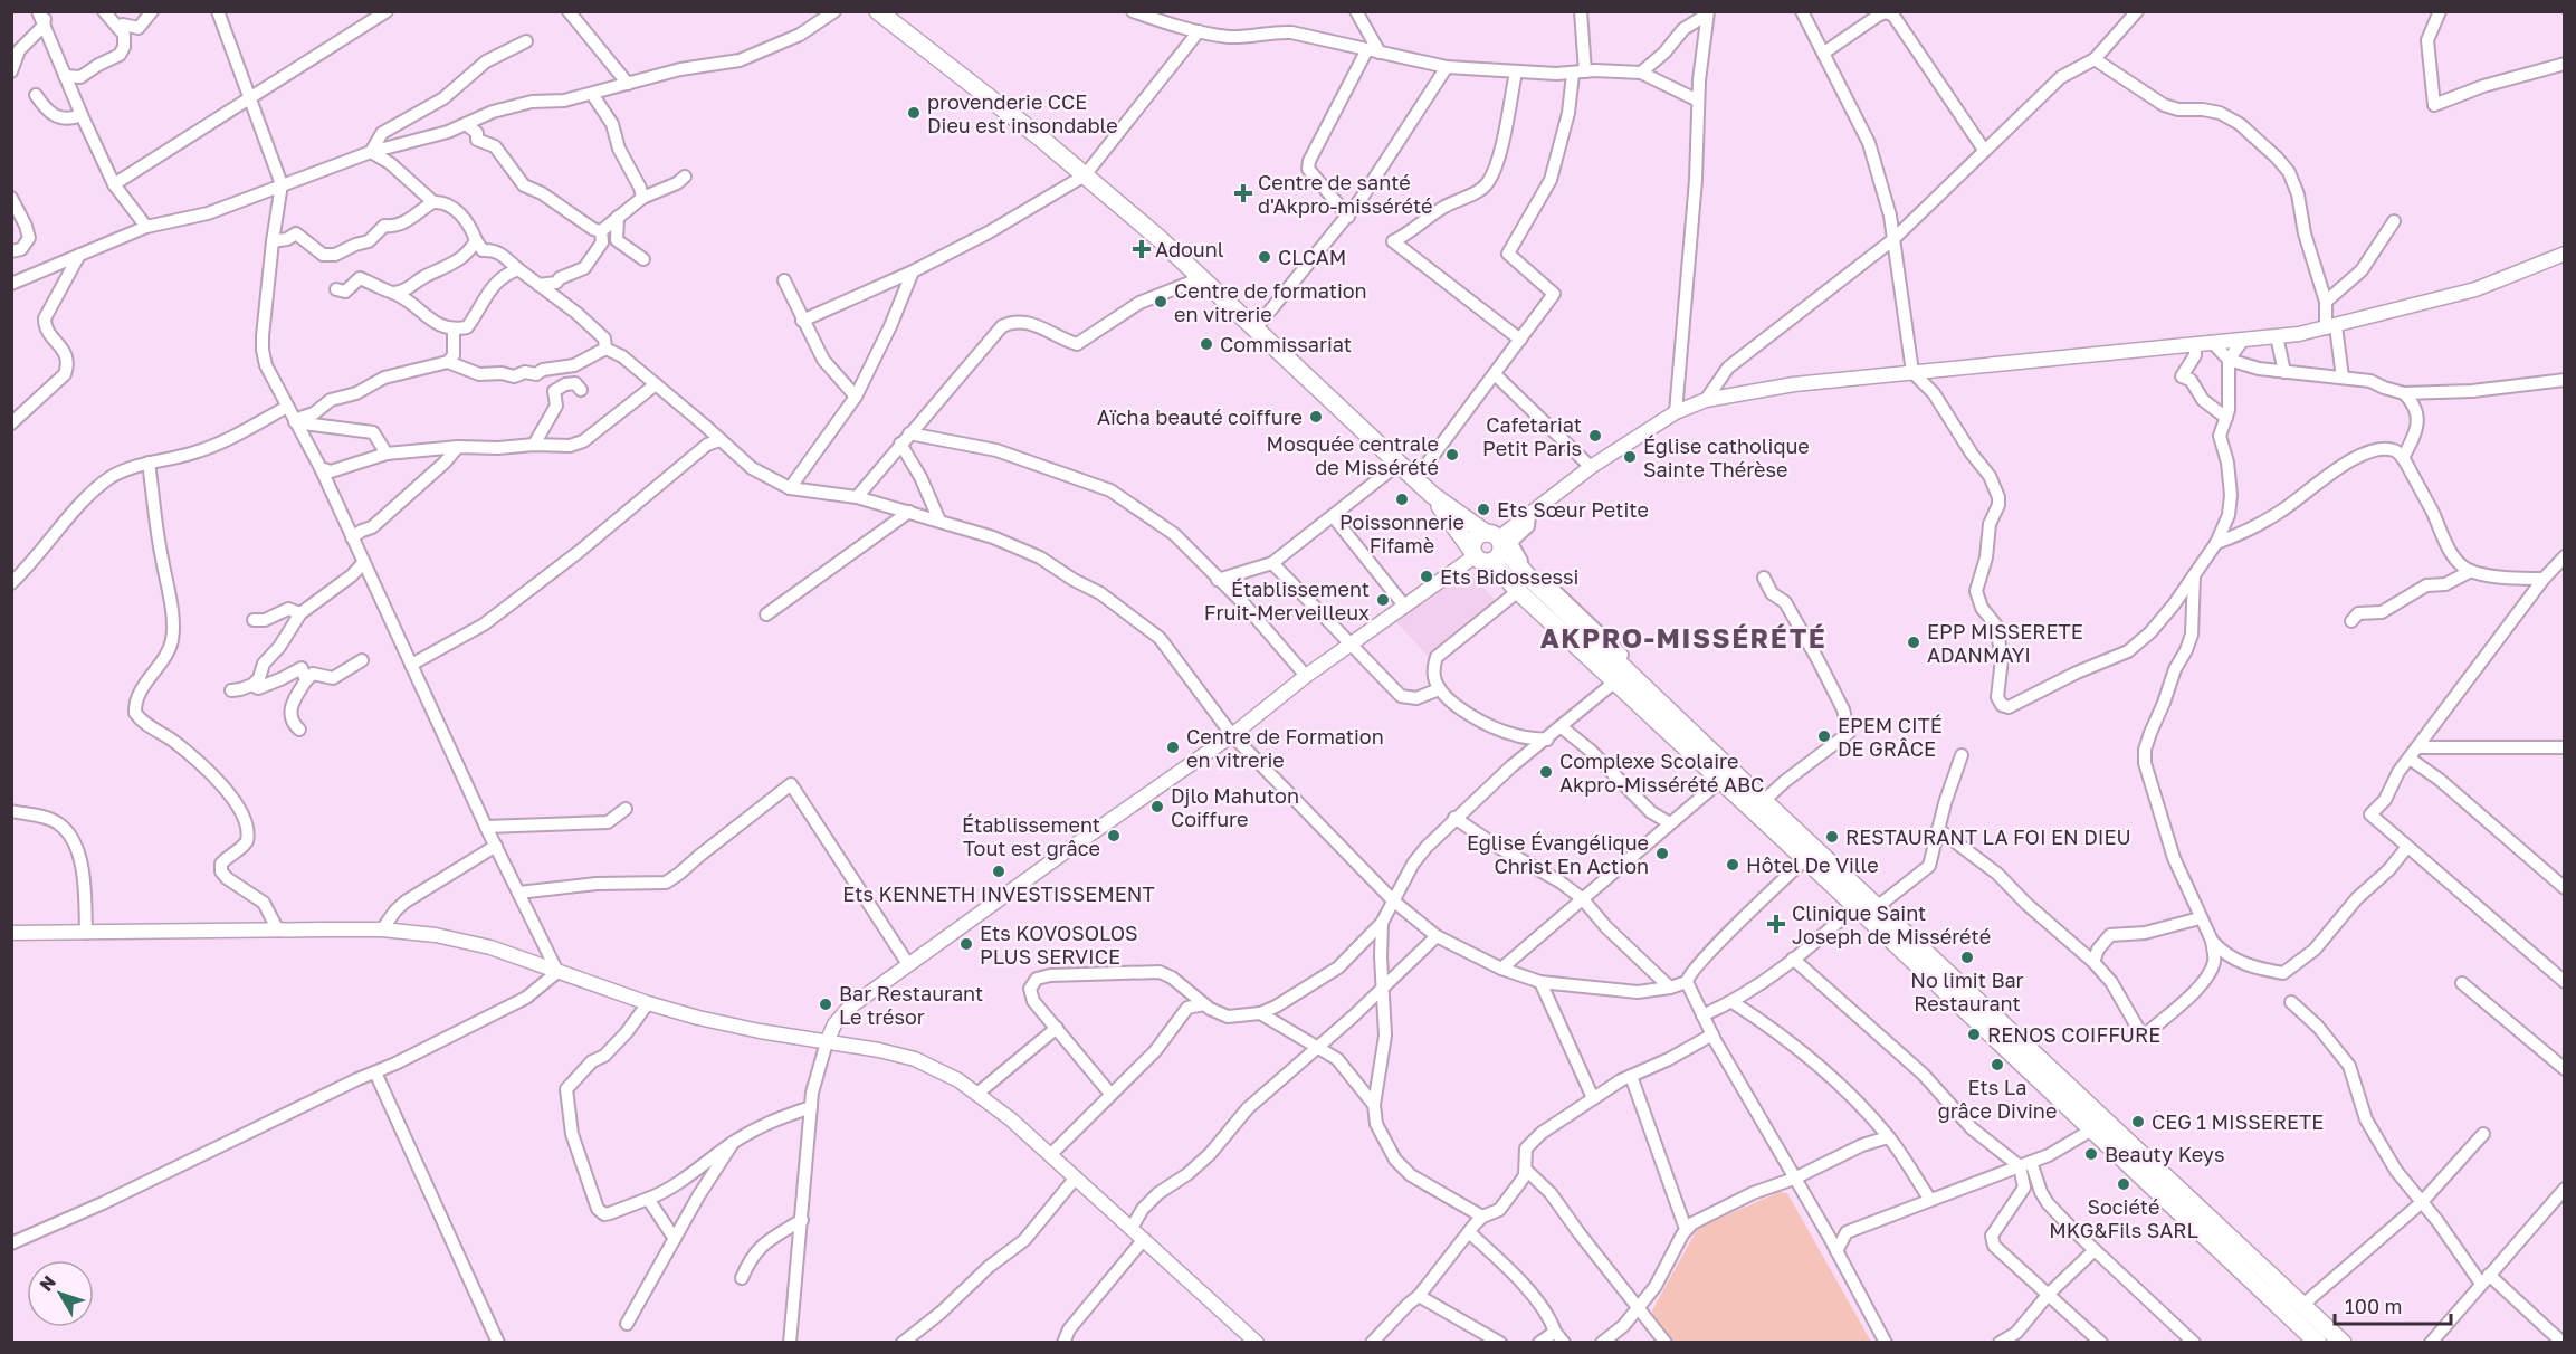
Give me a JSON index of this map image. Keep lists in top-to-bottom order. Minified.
{"districts":["AKPRO-MISSÉRÉTÉ"],"places":{"other":["provenderie CCE Dieu est insondable","CLCAM","Centre de formation en vitrerie","Commissariat","Aïcha beauté coiffure","Cafetariat Petit Paris","Mosquée centrale de Missérété","Église catholique Sainte Thérèse","Poissonnerie Fifamè","Ets Sœur Petite","Ets Bidossessi","Établissement Fruit-Merveilleux","EPP MISSERETE ADANMAYI","EPEM CITÉ DE GRÂCE","Centre de Formation en vitrerie","Complexe Scolaire Akpro-Missérété ABC","Djlo Mahuton Coiffure","Établissement Tout est grâce","RESTAURANT LA FOI EN DIEU","Eglise Évangélique Christ En Action","Hôtel De Ville","Ets KENNETH INVESTISSEMENT","Ets KOVOSOLOS PLUS SERVICE","No limit Bar Restaurant","Bar Restaurant Le trésor","RENOS COIFFURE","Ets La grâce Divine","CEG 1 MISSERETE","Beauty Keys","Société MKG&Fils SARL"],"health":["Centre de santé d'Akpro-missérété","Adounl","Clinique Saint Joseph de Missérété"]},"scale_bar":"100 m","north":"top left"}
